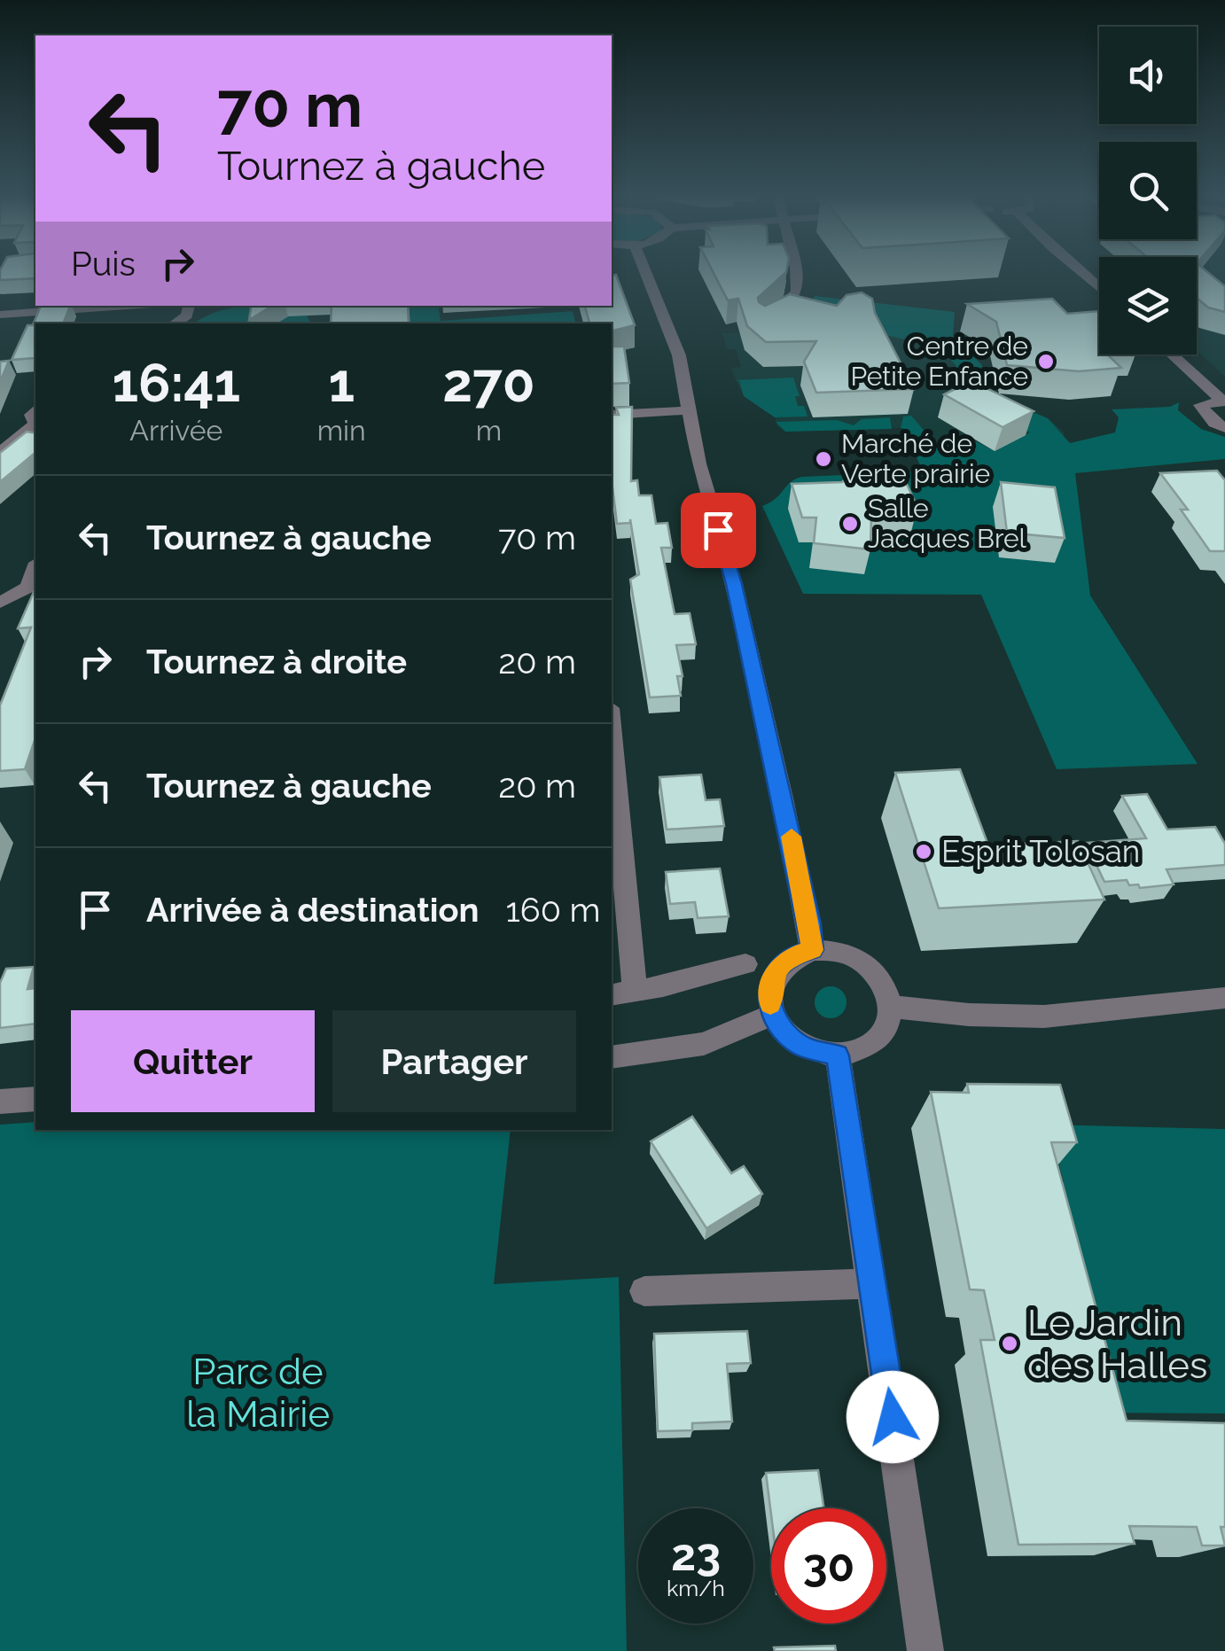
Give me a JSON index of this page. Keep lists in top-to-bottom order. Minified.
{"parks":["Parc de la Mairie"],"places":["Centre de Petite Enfance","Marché de Verte prairie","Salle Jacques Brel","Esprit Tolosan","Le Jardin des Halles"],"page":{"turn":["70 m","Tournez à gauche"],"then":"Puis","eta":["16:41","Arrivée","1","min","270","m"],"list":[{"name":"Tournez à gauche","value":"70 m"},{"name":"Tournez à droite","value":"20 m"},{"name":"Tournez à gauche","value":"20 m"},{"name":"Arrivée à destination","value":"160 m"}],"buttons":["Quitter","Partager"],"speed":"23 km/h","limit":"30"}}
